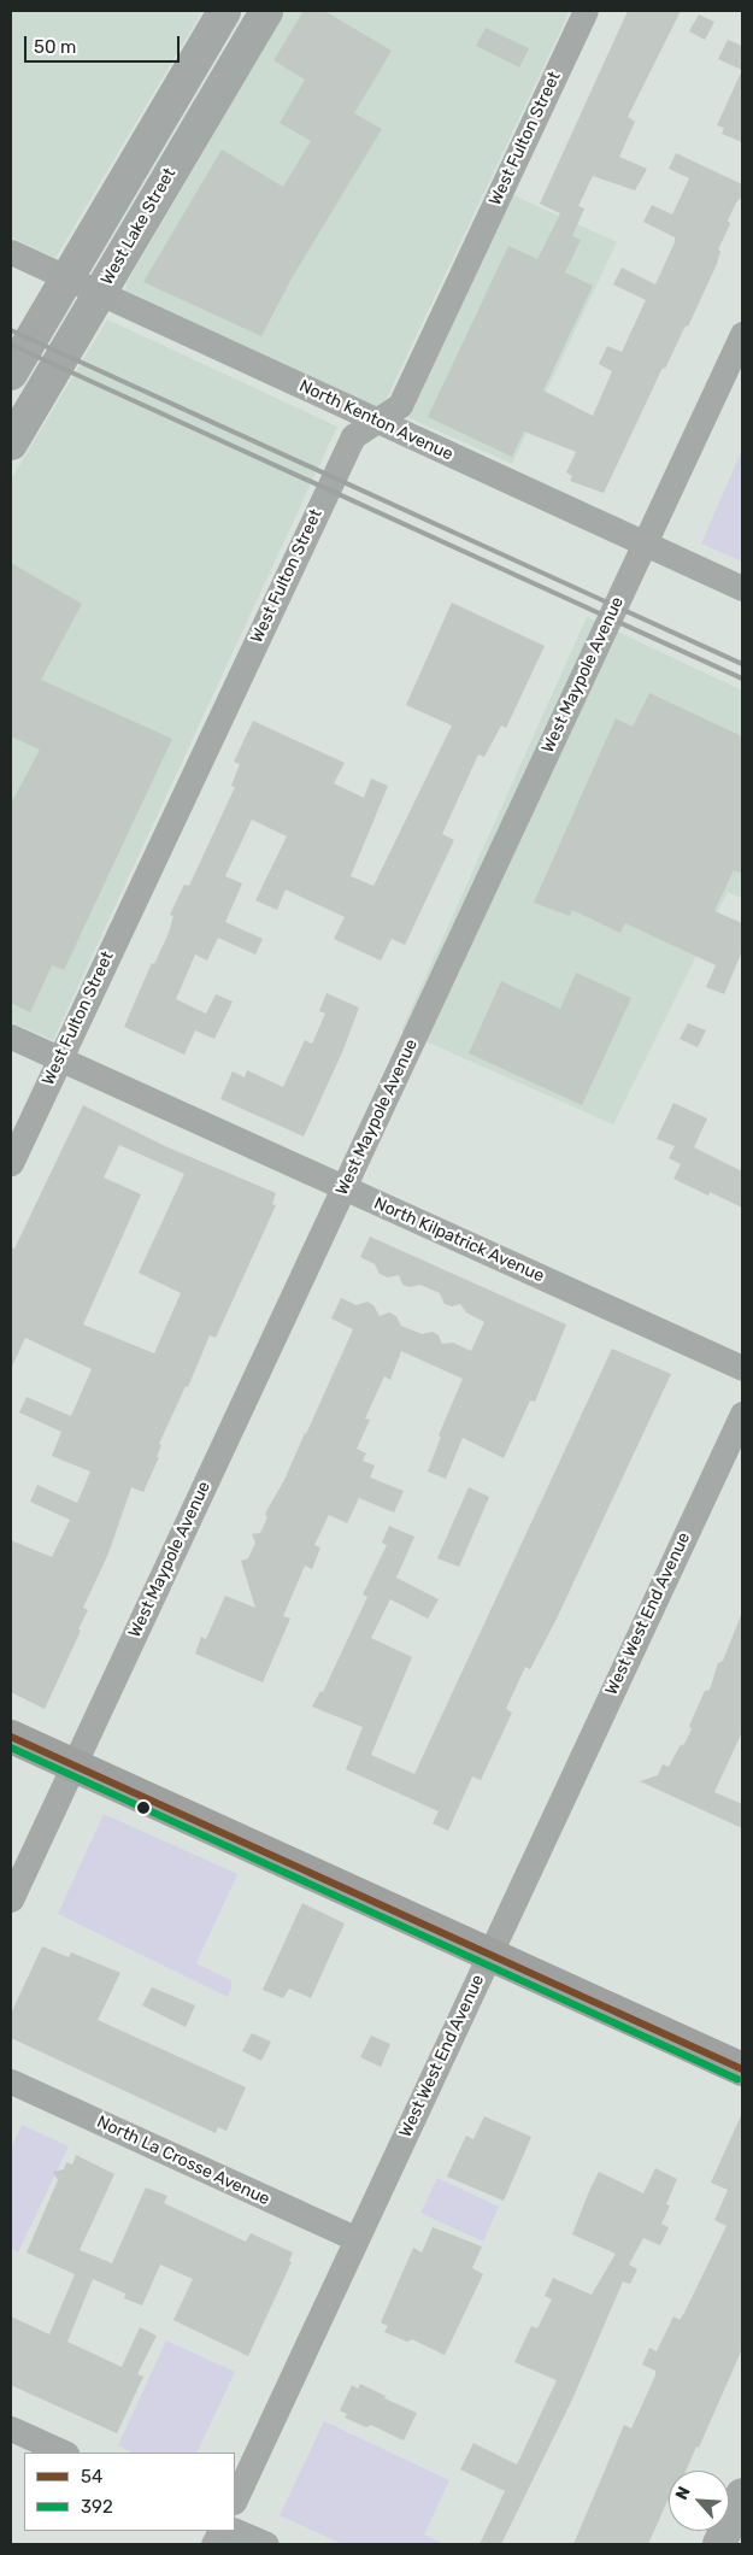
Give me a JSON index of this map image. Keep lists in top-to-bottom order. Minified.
{"streets":{"main road":["West Lake Street"],"street":["West Fulton Street","North Kenton Avenue","West Maypole Avenue","North Kilpatrick Avenue","West West End Avenue","North La Crosse Avenue"]},"crossings":[["West Fulton Street","North Kenton Avenue"],["West Fulton Street","North Kilpatrick Avenue"],["West Lake Street","North Kenton Avenue"],["North Kenton Avenue","West Maypole Avenue"],["West Maypole Avenue","North Kilpatrick Avenue"],["West West End Avenue","North La Crosse Avenue"]],"lines":["transit line 54","transit line 392"],"legend":["54","392"],"scale_bar":"50 m","north":"top left"}
